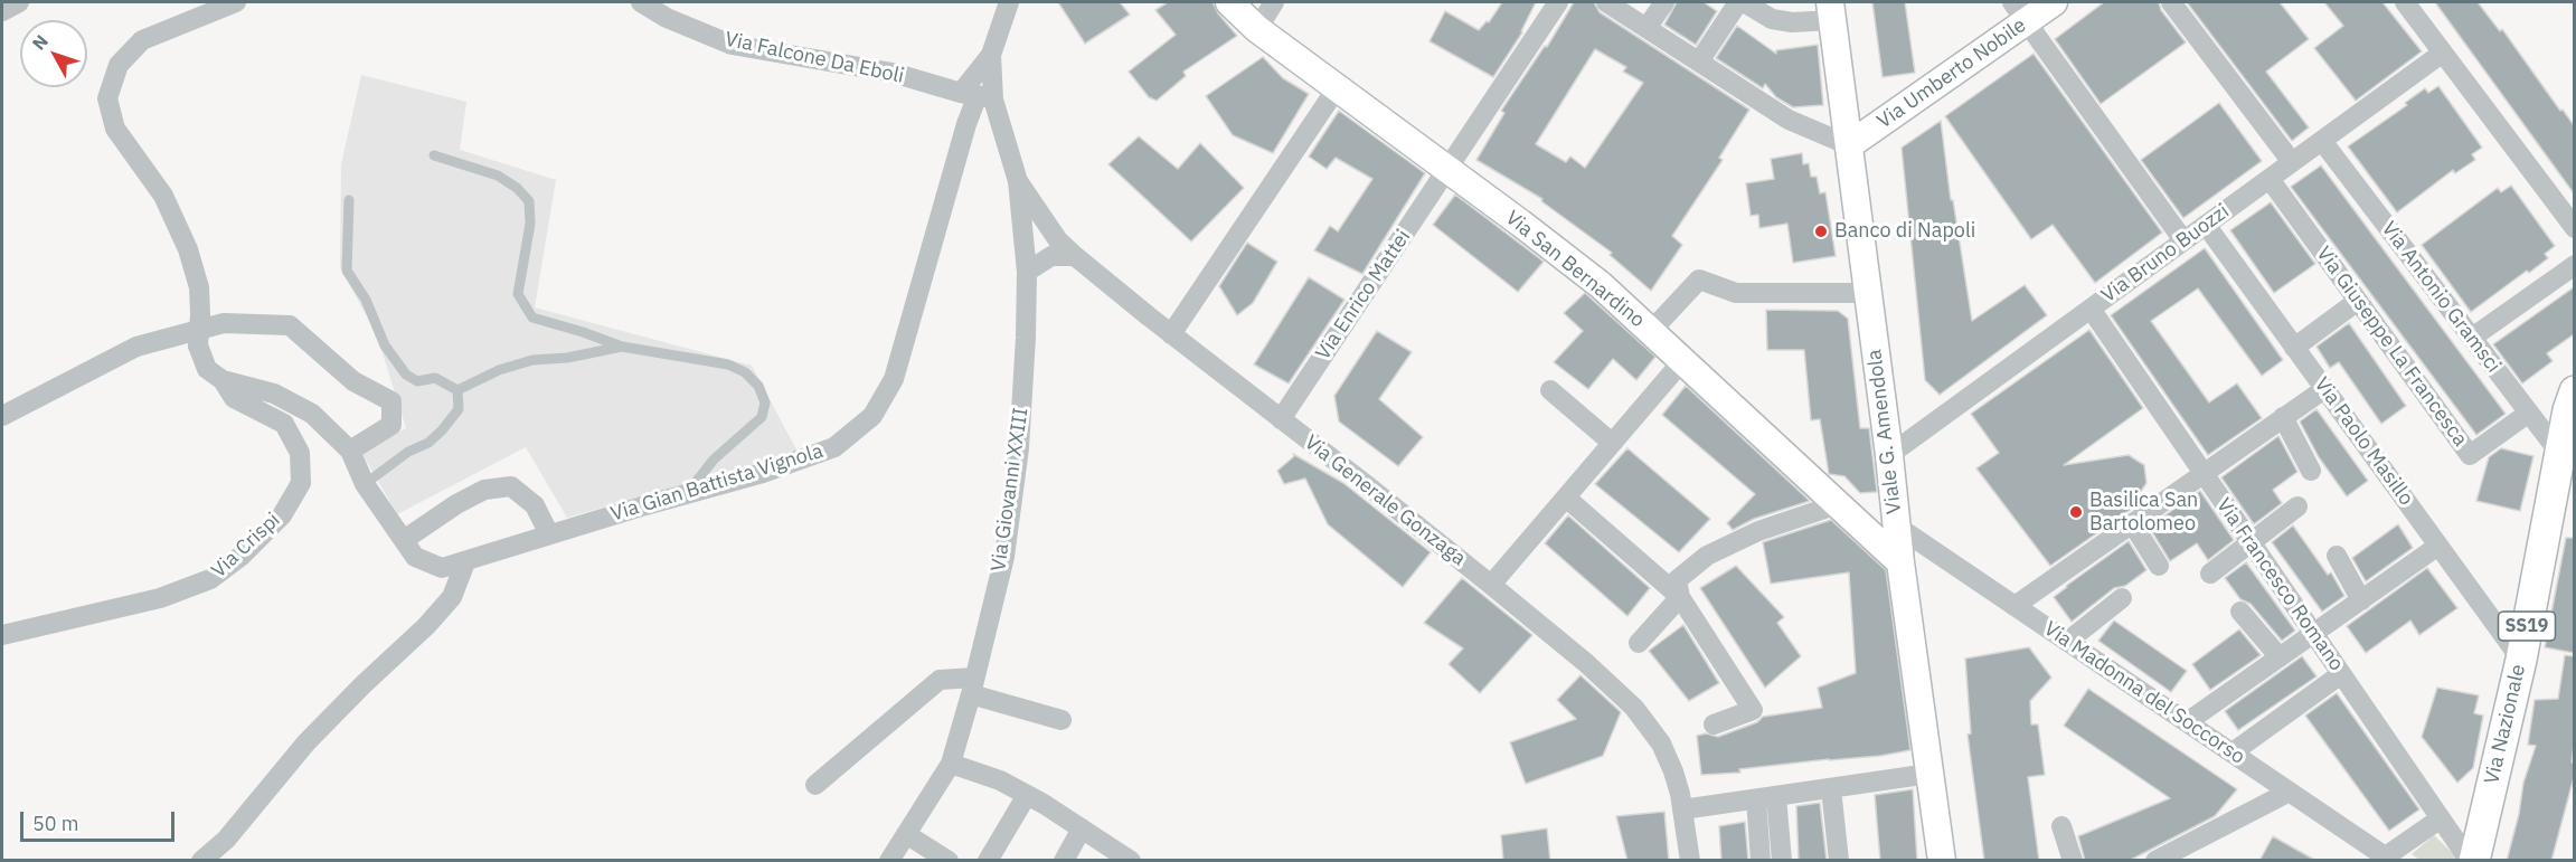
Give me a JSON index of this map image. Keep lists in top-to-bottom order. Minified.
{"streets":{"main road":["SS19","Via Nazionale"],"street":["Via Falcone Da Eboli","Via Umberto Nobile","Via Bruno Buozzi","Via San Bernardino","Via Enrico Mattei","Via Antonio Gramsci","Via Giuseppe La Francesca","Viale G. Amendola","Via Paolo Masillo","Via Gian Battista Vignola","Via Giovanni XXIII","Via Generale Gonzaga","Via Crispi","Via Francesco Romano","Via Madonna del Soccorso"]},"crossings":[["Via Falcone Da Eboli","Via Gian Battista Vignola"],["Via Falcone Da Eboli","Via Giovanni XXIII"],["Via Umberto Nobile","Viale G. Amendola"],["Via Bruno Buozzi","Via Antonio Gramsci"],["Via Bruno Buozzi","Via Giuseppe La Francesca"],["Via Bruno Buozzi","Viale G. Amendola"],["Via Bruno Buozzi","Via Paolo Masillo"],["Via Bruno Buozzi","Via Francesco Romano"],["Via San Bernardino","Via Enrico Mattei"],["Via San Bernardino","Viale G. Amendola"],["Via Enrico Mattei","Via Generale Gonzaga"],["Via Antonio Gramsci","Via Giuseppe La Francesca"],["Via Antonio Gramsci","Via Nazionale"],["Viale G. Amendola","Via Madonna del Soccorso"],["Via Paolo Masillo","Via Nazionale"],["Via Gian Battista Vignola","Via Giovanni XXIII"],["Via Giovanni XXIII","Via Generale Gonzaga"],["Via Francesco Romano","Via Nazionale"]],"places":["Banco di Napoli","Basilica San Bartolomeo"],"scale_bar":"50 m","north":"top left"}
